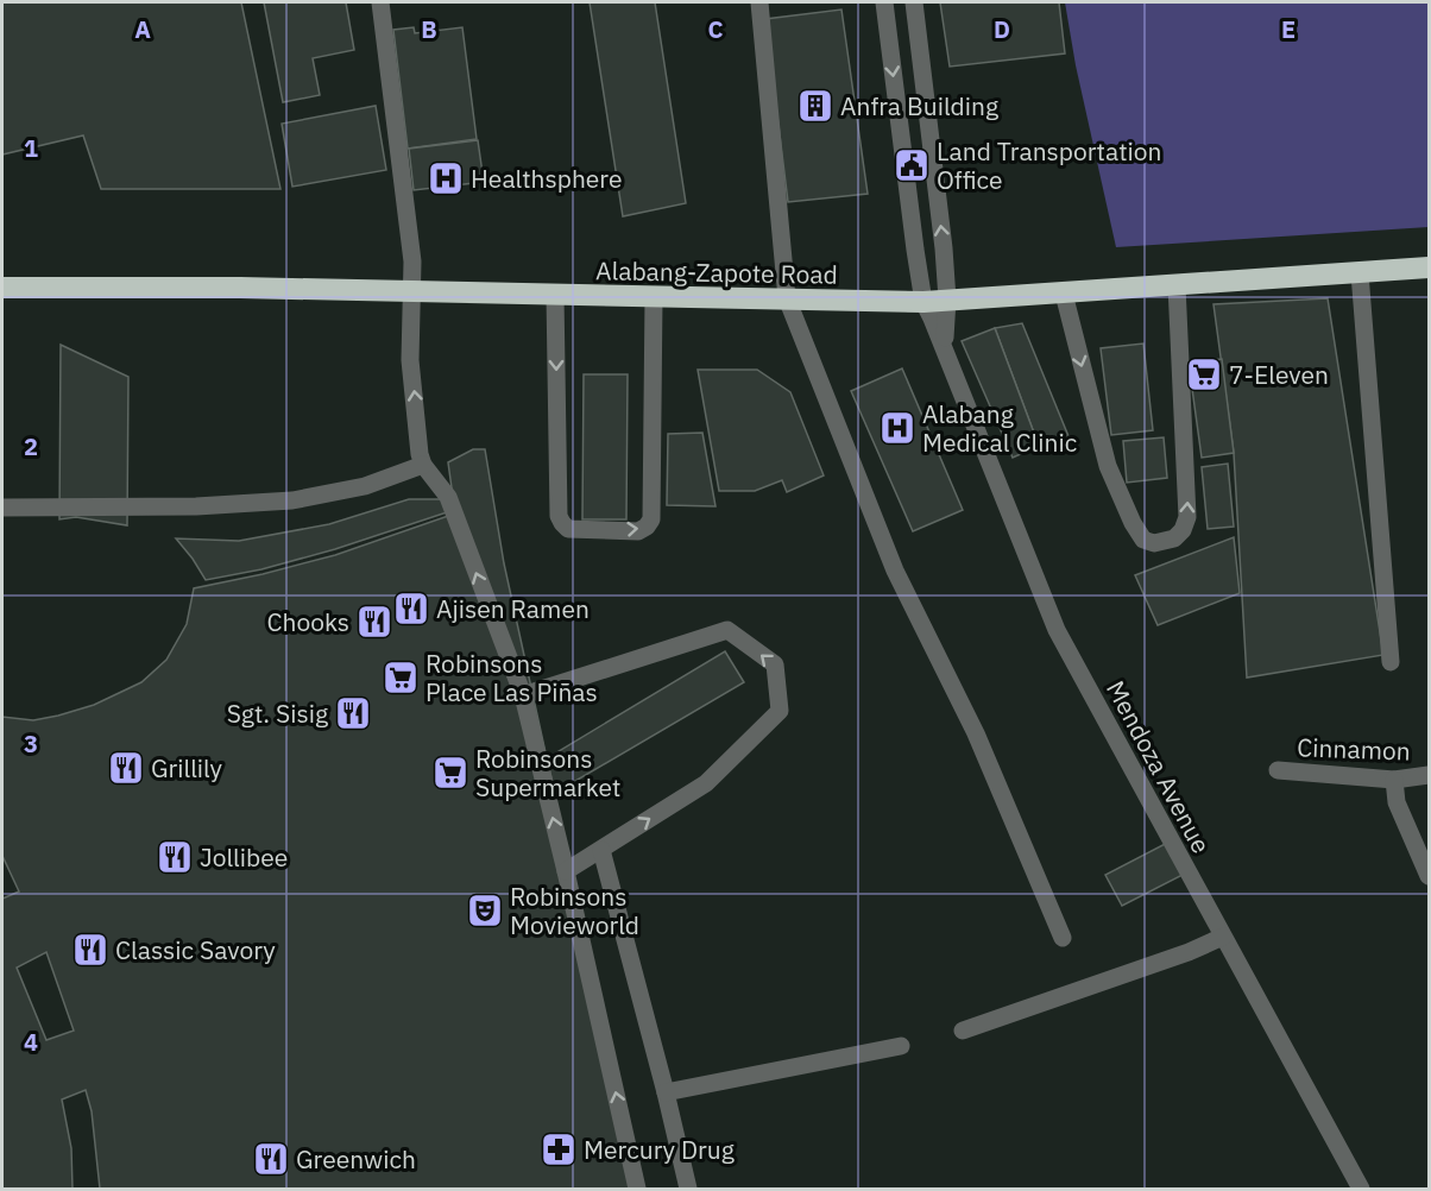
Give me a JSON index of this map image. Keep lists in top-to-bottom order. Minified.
{"streets":{"highway":["Alabang-Zapote Road"],"street":["Cinnamon","Mendoza Avenue"]},"crossings":[["Alabang-Zapote Road","Mendoza Avenue"]],"places":{"building":["Anfra Building"],"public building":["Land Transportation Office"],"hospital":["Healthsphere","Alabang Medical Clinic"],"supermarket":["7-Eleven","Robinsons Place Las Piñas","Robinsons Supermarket"],"restaurant":["Ajisen Ramen","Chooks","Sgt. Sisig","Grillily","Jollibee","Classic Savory","Greenwich"],"theatre":["Robinsons Movieworld"],"pharmacy":["Mercury Drug"]},"grid":{"columns":["A","B","C","D","E"],"rows":["1","2","3","4"]}}
